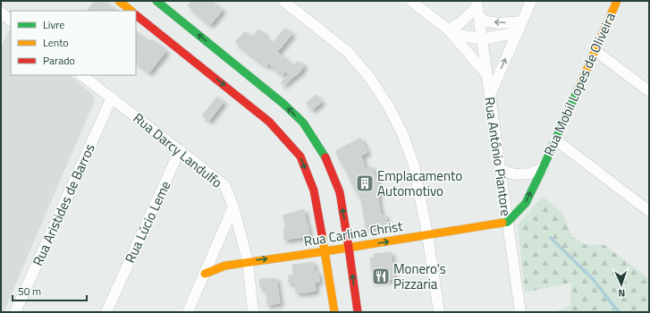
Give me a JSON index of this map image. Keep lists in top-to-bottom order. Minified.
{"streets":{"main road":["Rua Mobil Lopes de Oliveira","Rua Carlina Christ"],"street":["Rua Darcy Landulfo","Rua Antônio Piantore","Rua Aristides de Barros","Rua Lúcio Leme"]},"crossings":[["Rua Mobil Lopes de Oliveira","Rua Antônio Piantore"],["Rua Mobil Lopes de Oliveira","Rua Carlina Christ"],["Rua Darcy Landulfo","Rua Aristides de Barros"],["Rua Darcy Landulfo","Rua Lúcio Leme"],["Rua Darcy Landulfo","Rua Carlina Christ"],["Rua Antônio Piantore","Rua Carlina Christ"]],"one_way":["Rua Carlina Christ"],"places":{"building":["Emplacamento Automotivo"],"restaurant":["Monero's Pizzaria"]},"legend":["Livre","Lento","Parado"],"scale_bar":"50 m","north":"bottom"}
